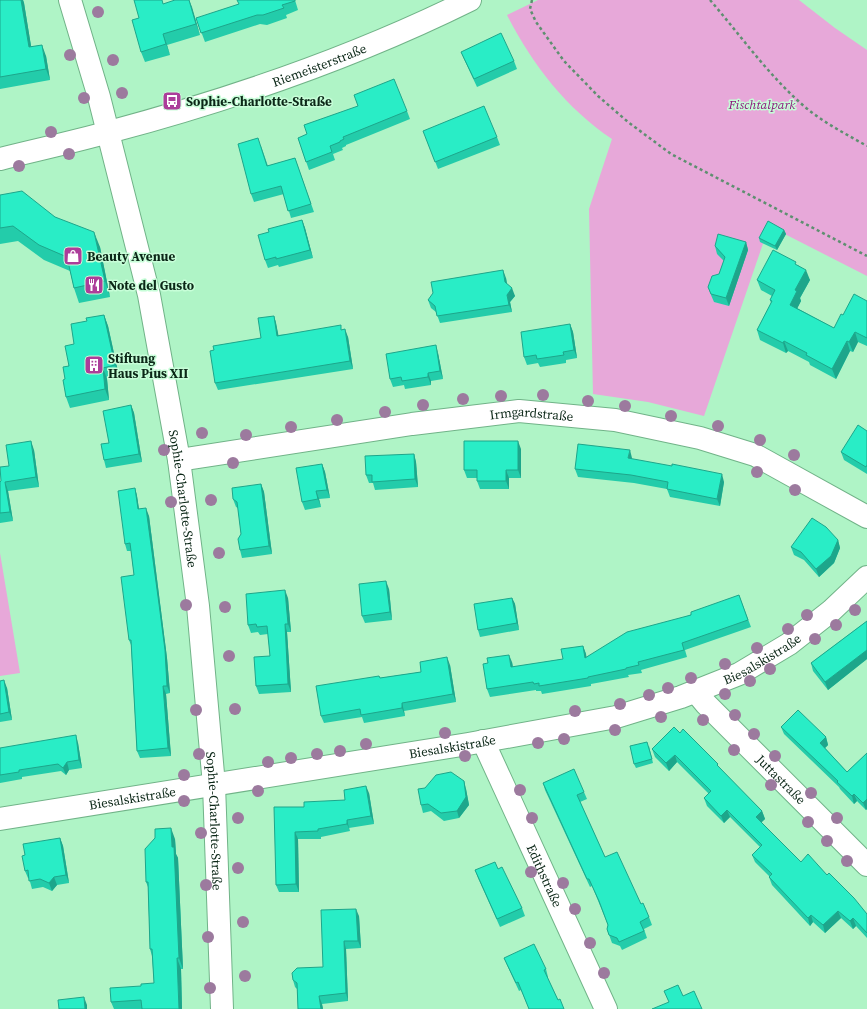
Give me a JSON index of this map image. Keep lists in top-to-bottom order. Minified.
{"streets":{"street":["Riemeisterstraße","Irmgardstraße","Sophie-Charlotte-Straße","Biesalskistraße","Juttastraße","Edithstraße"]},"crossings":[["Riemeisterstraße","Sophie-Charlotte-Straße"],["Irmgardstraße","Sophie-Charlotte-Straße"],["Sophie-Charlotte-Straße","Biesalskistraße"],["Biesalskistraße","Juttastraße"],["Biesalskistraße","Edithstraße"]],"parks":["Fischtalpark"],"places":{"bus stop":["Sophie-Charlotte-Straße"],"shop":["Beauty Avenue"],"restaurant":["Note del Gusto"],"building":["Stiftung Haus Pius XII"]}}
